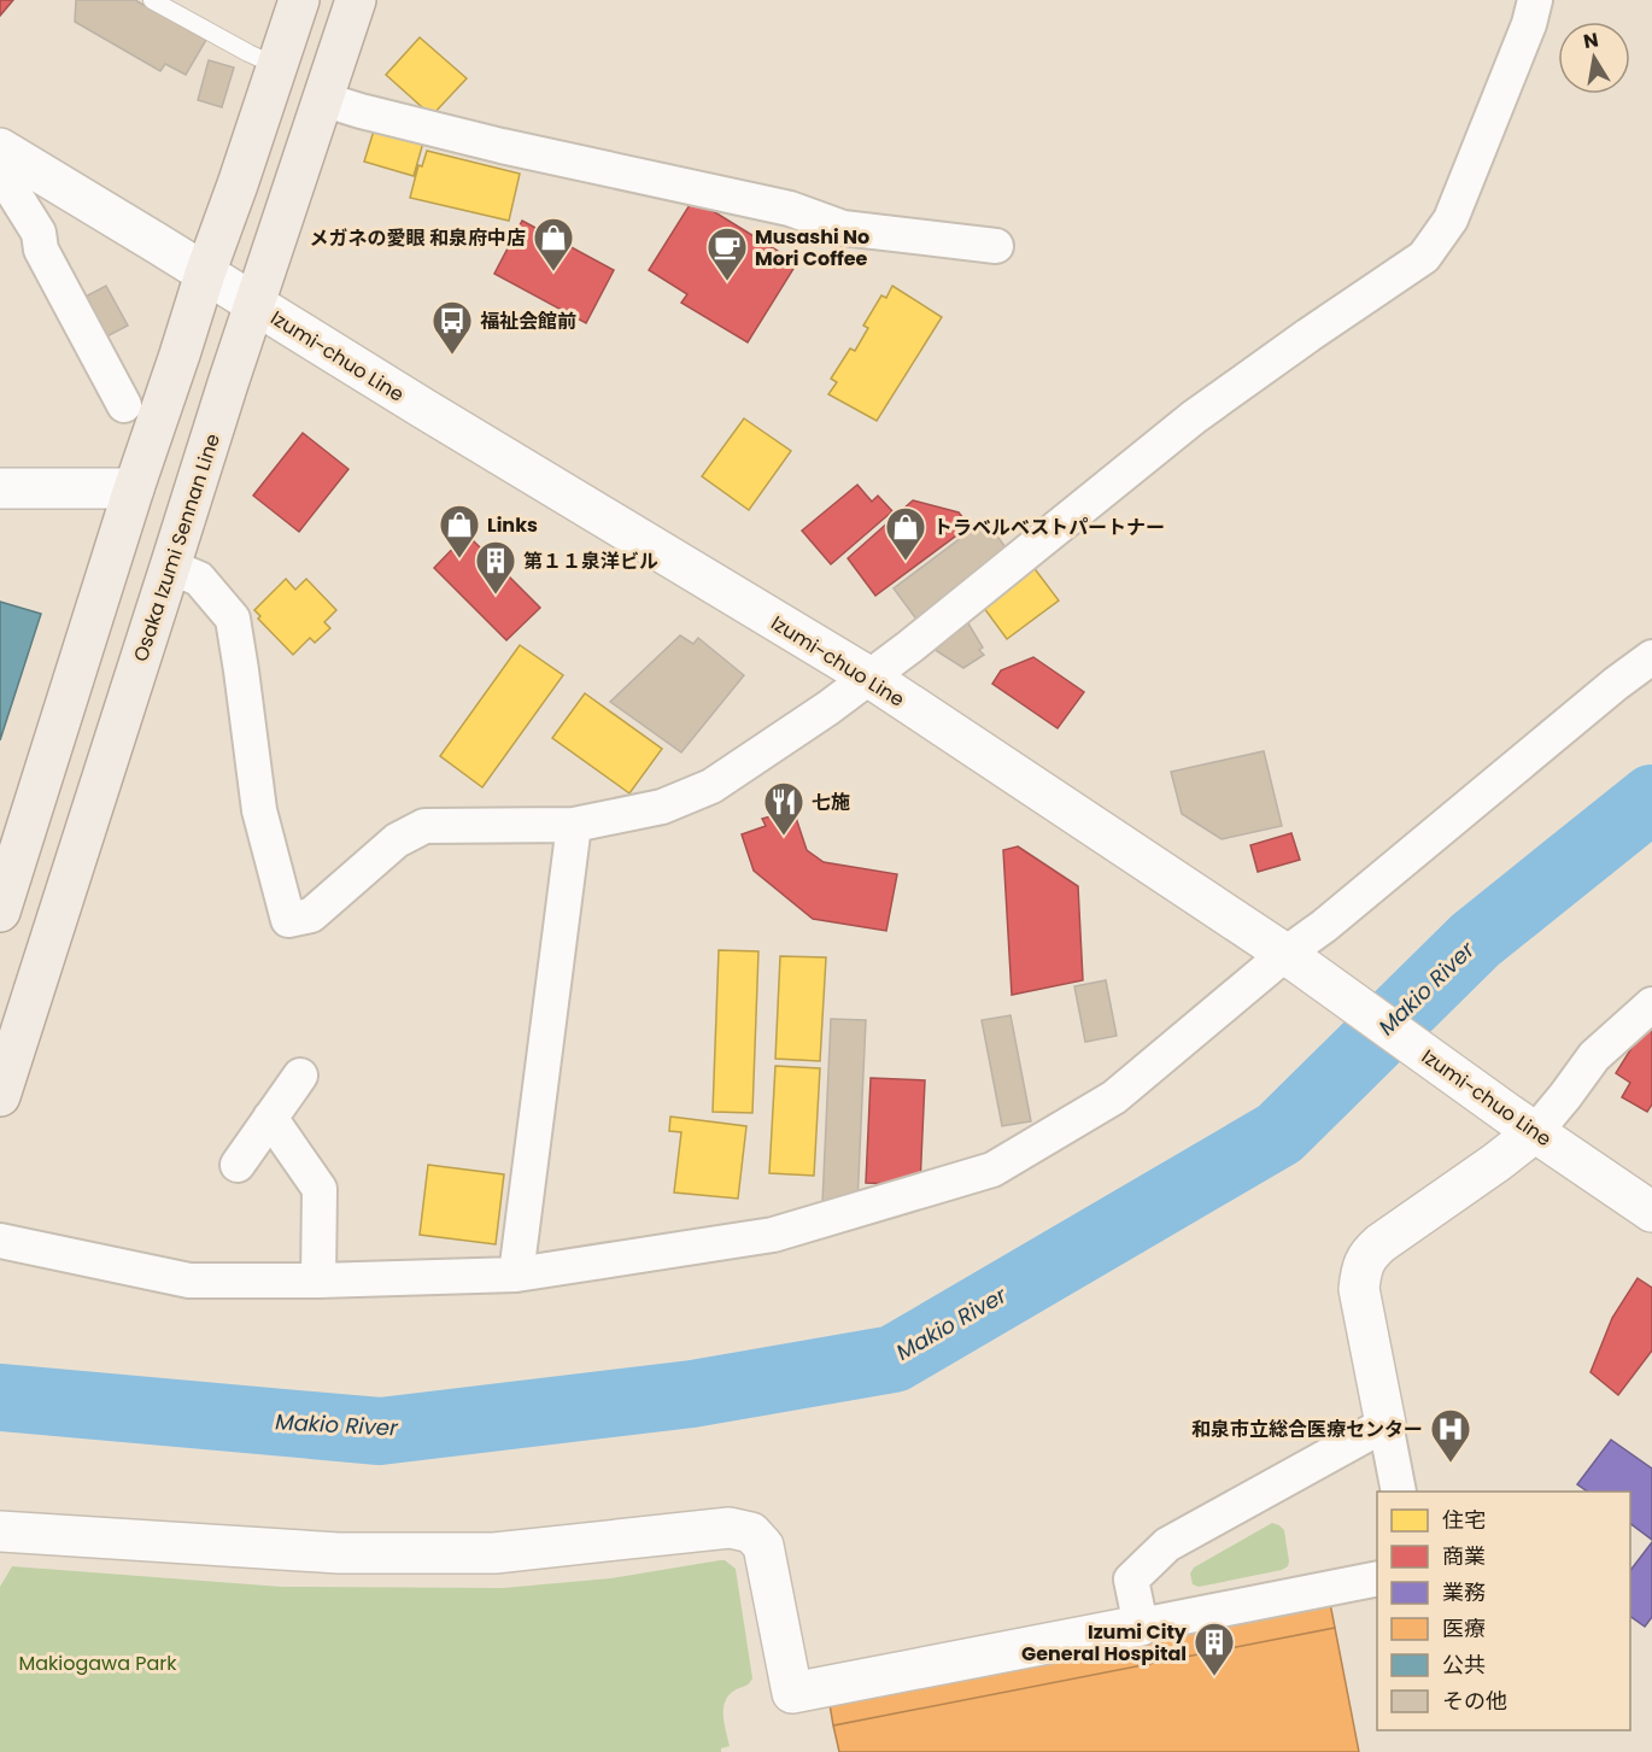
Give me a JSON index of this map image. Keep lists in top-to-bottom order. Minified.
{"streets":{"main road":["Osaka Izumi Sennan Line"],"street":["Izumi-chuo Line"]},"crossings":[["Izumi-chuo Line","Osaka Izumi Sennan Line"]],"water":["Makio River"],"parks":["Makiogawa Park"],"places":{"shop":["メガネの愛眼 和泉府中店","Links","トラベルベストパートナー"],"cafe":["Musashi No Mori Coffee"],"bus stop":["福祉会館前"],"building":["第１１泉洋ビル","Izumi City General Hospital"],"restaurant":["七施"],"hospital":["和泉市立総合医療センター"]},"legend":["住宅","商業","業務","医療","公共","その他"],"north":"top"}
